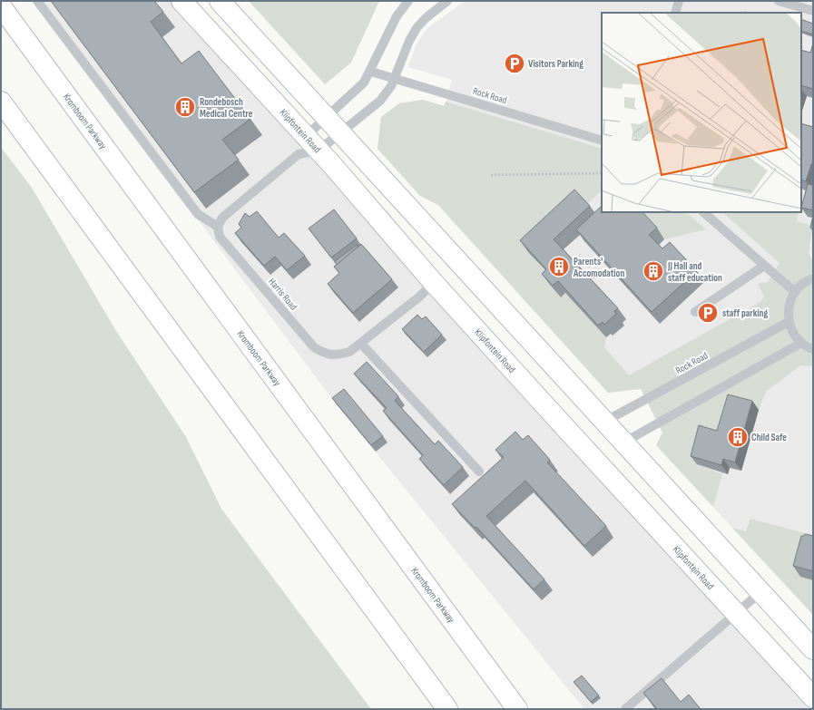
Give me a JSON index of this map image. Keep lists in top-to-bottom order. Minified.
{"streets":{"main road":["Kromboom Parkway","Klipfontein Road"],"lane":["Rock Road","Harris Road"]},"crossings":[["Klipfontein Road","Harris Road"]],"places":{"parking":["Visitors Parking","staff parking"],"building":["Rondebosch Medical Centre","Parents' Accomodation","JJ Hall and staff education","Child Safe"]}}
